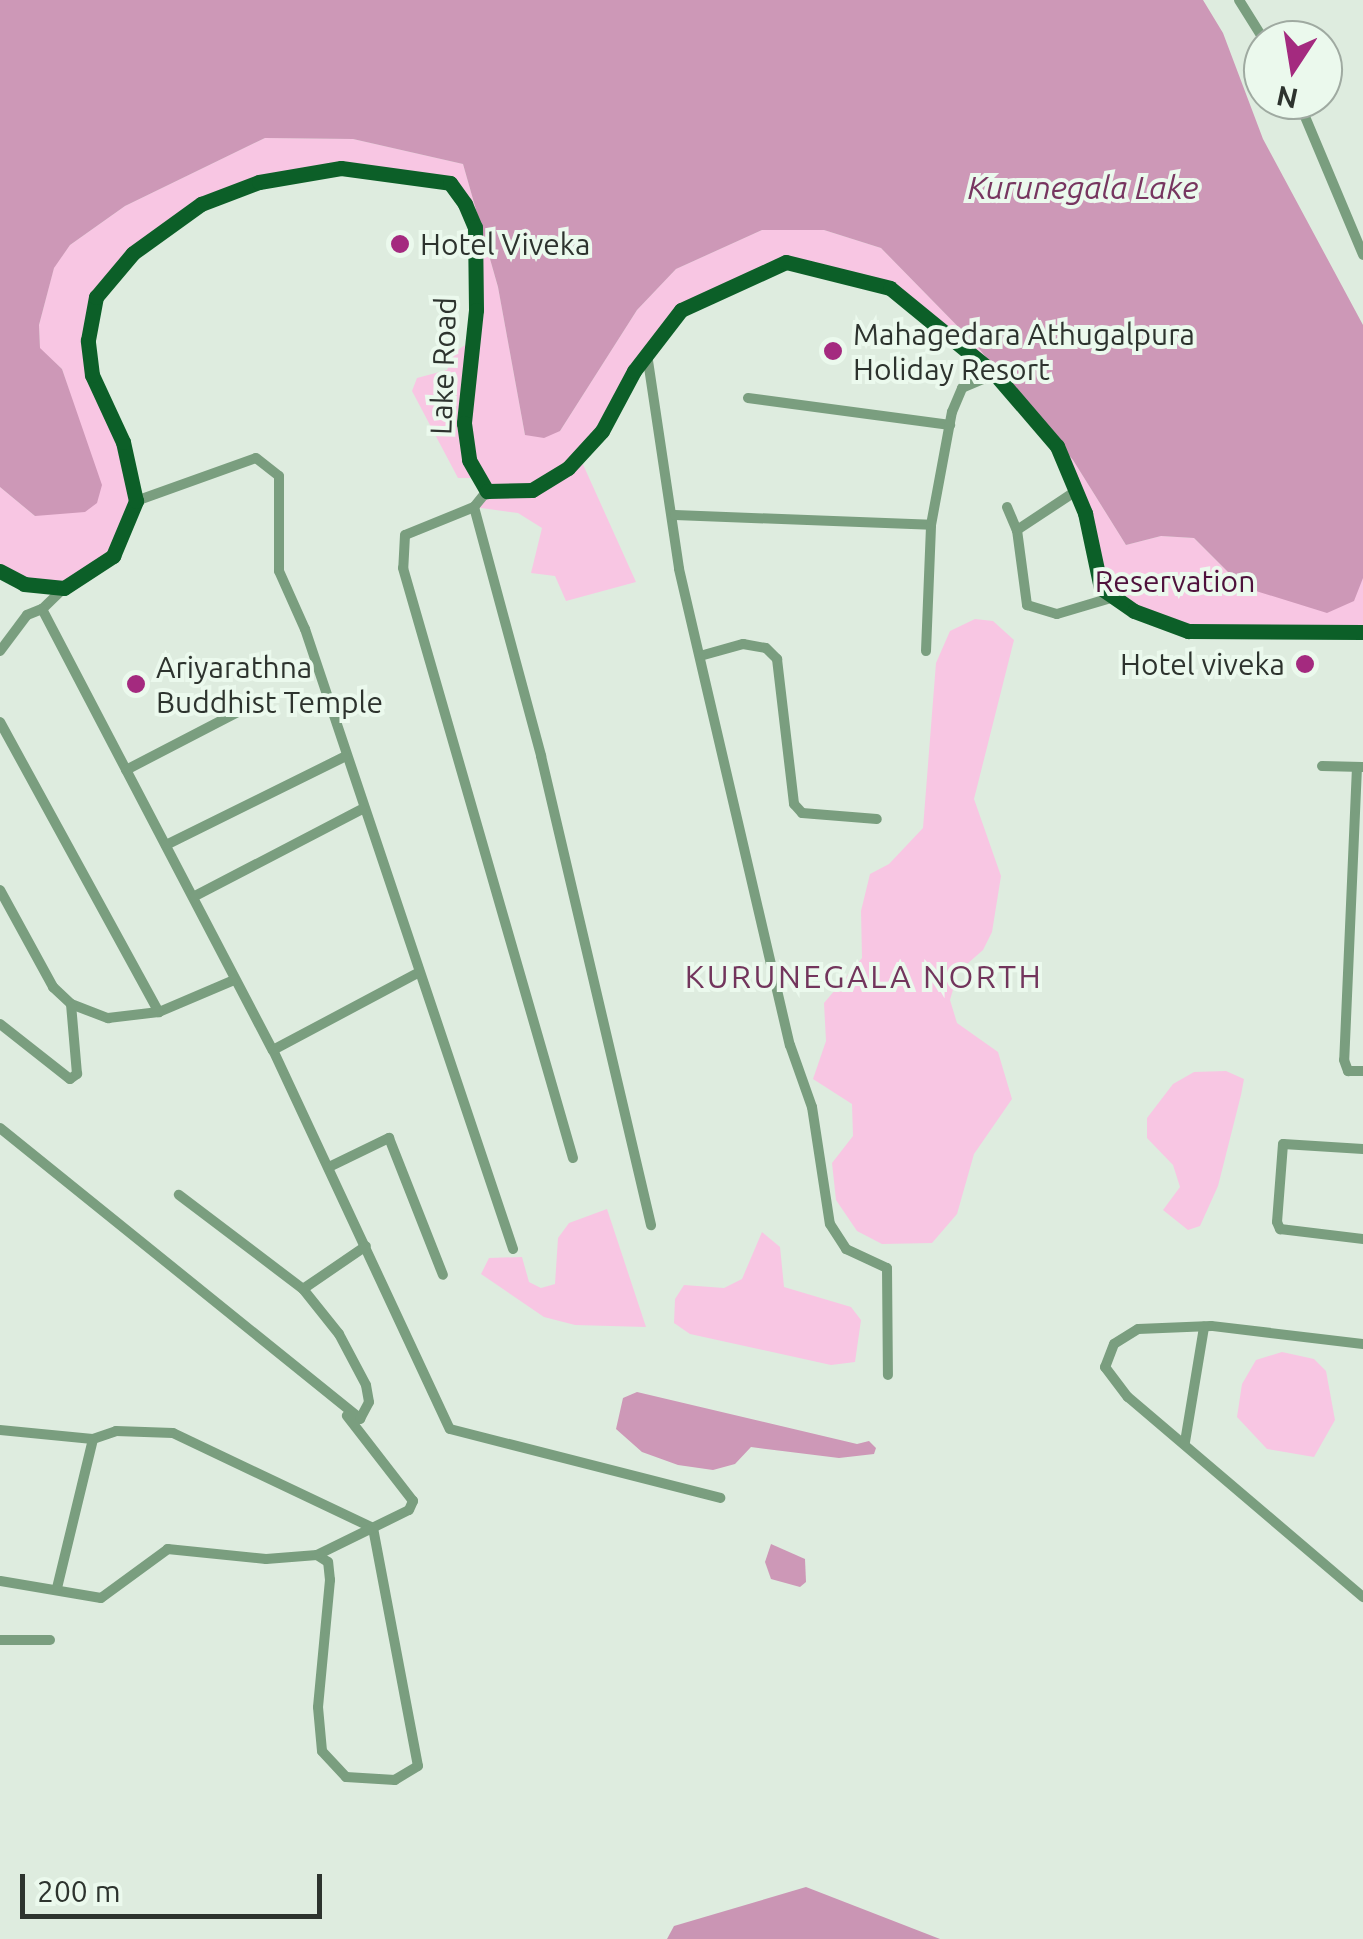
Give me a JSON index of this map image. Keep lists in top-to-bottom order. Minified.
{"streets":{"main road":["Lake Road"]},"districts":["KURUNEGALA NORTH"],"water":["Kurunegala Lake"],"parks":["Reservation"],"places":["Hotel Viveka","Mahagedara Athugalpura Holiday Resort","Hotel viveka","Ariyarathna Buddhist Temple"],"scale_bar":"200 m","north":"bottom"}
